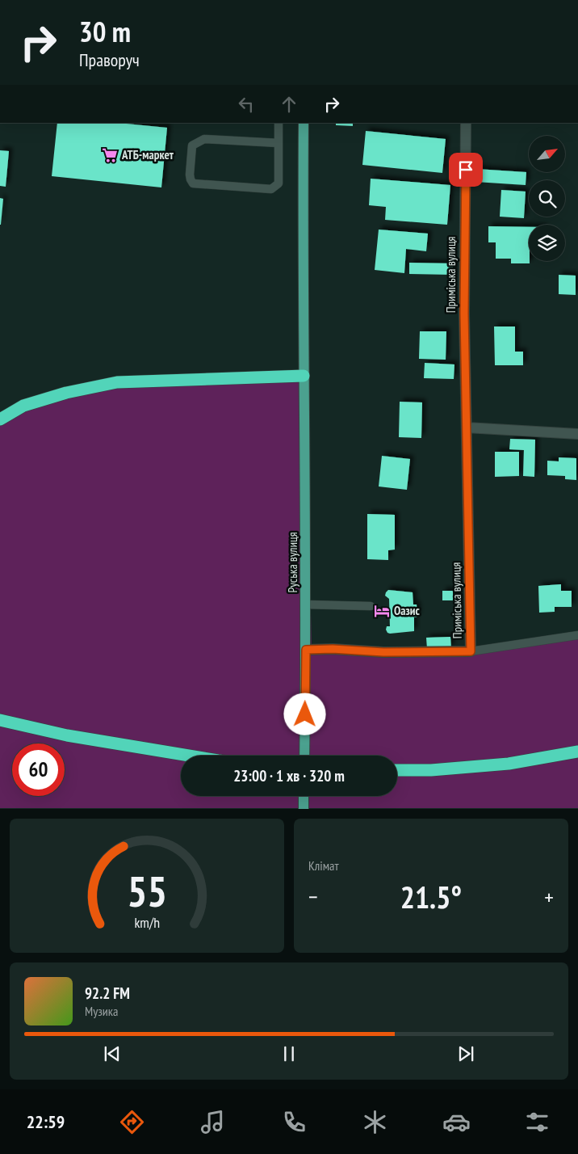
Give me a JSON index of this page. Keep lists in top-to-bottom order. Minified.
{"streets":{"main road":["Руська вулиця"],"street":["Приміська вулиця"]},"places":{"supermarket":["АТБ-маркет"],"hotel":["Оазис"]},"north":"top right","page":{"turn":["30 m","Праворуч"],"limit":"60","trip":"23:00 · 1 хв · 320 m","tile":"Клімат","heat":["−","21.5°","+"],"song":["92.2 FM","Музика"],"tabs":"22:59","gauge":["55","km/h"]}}
